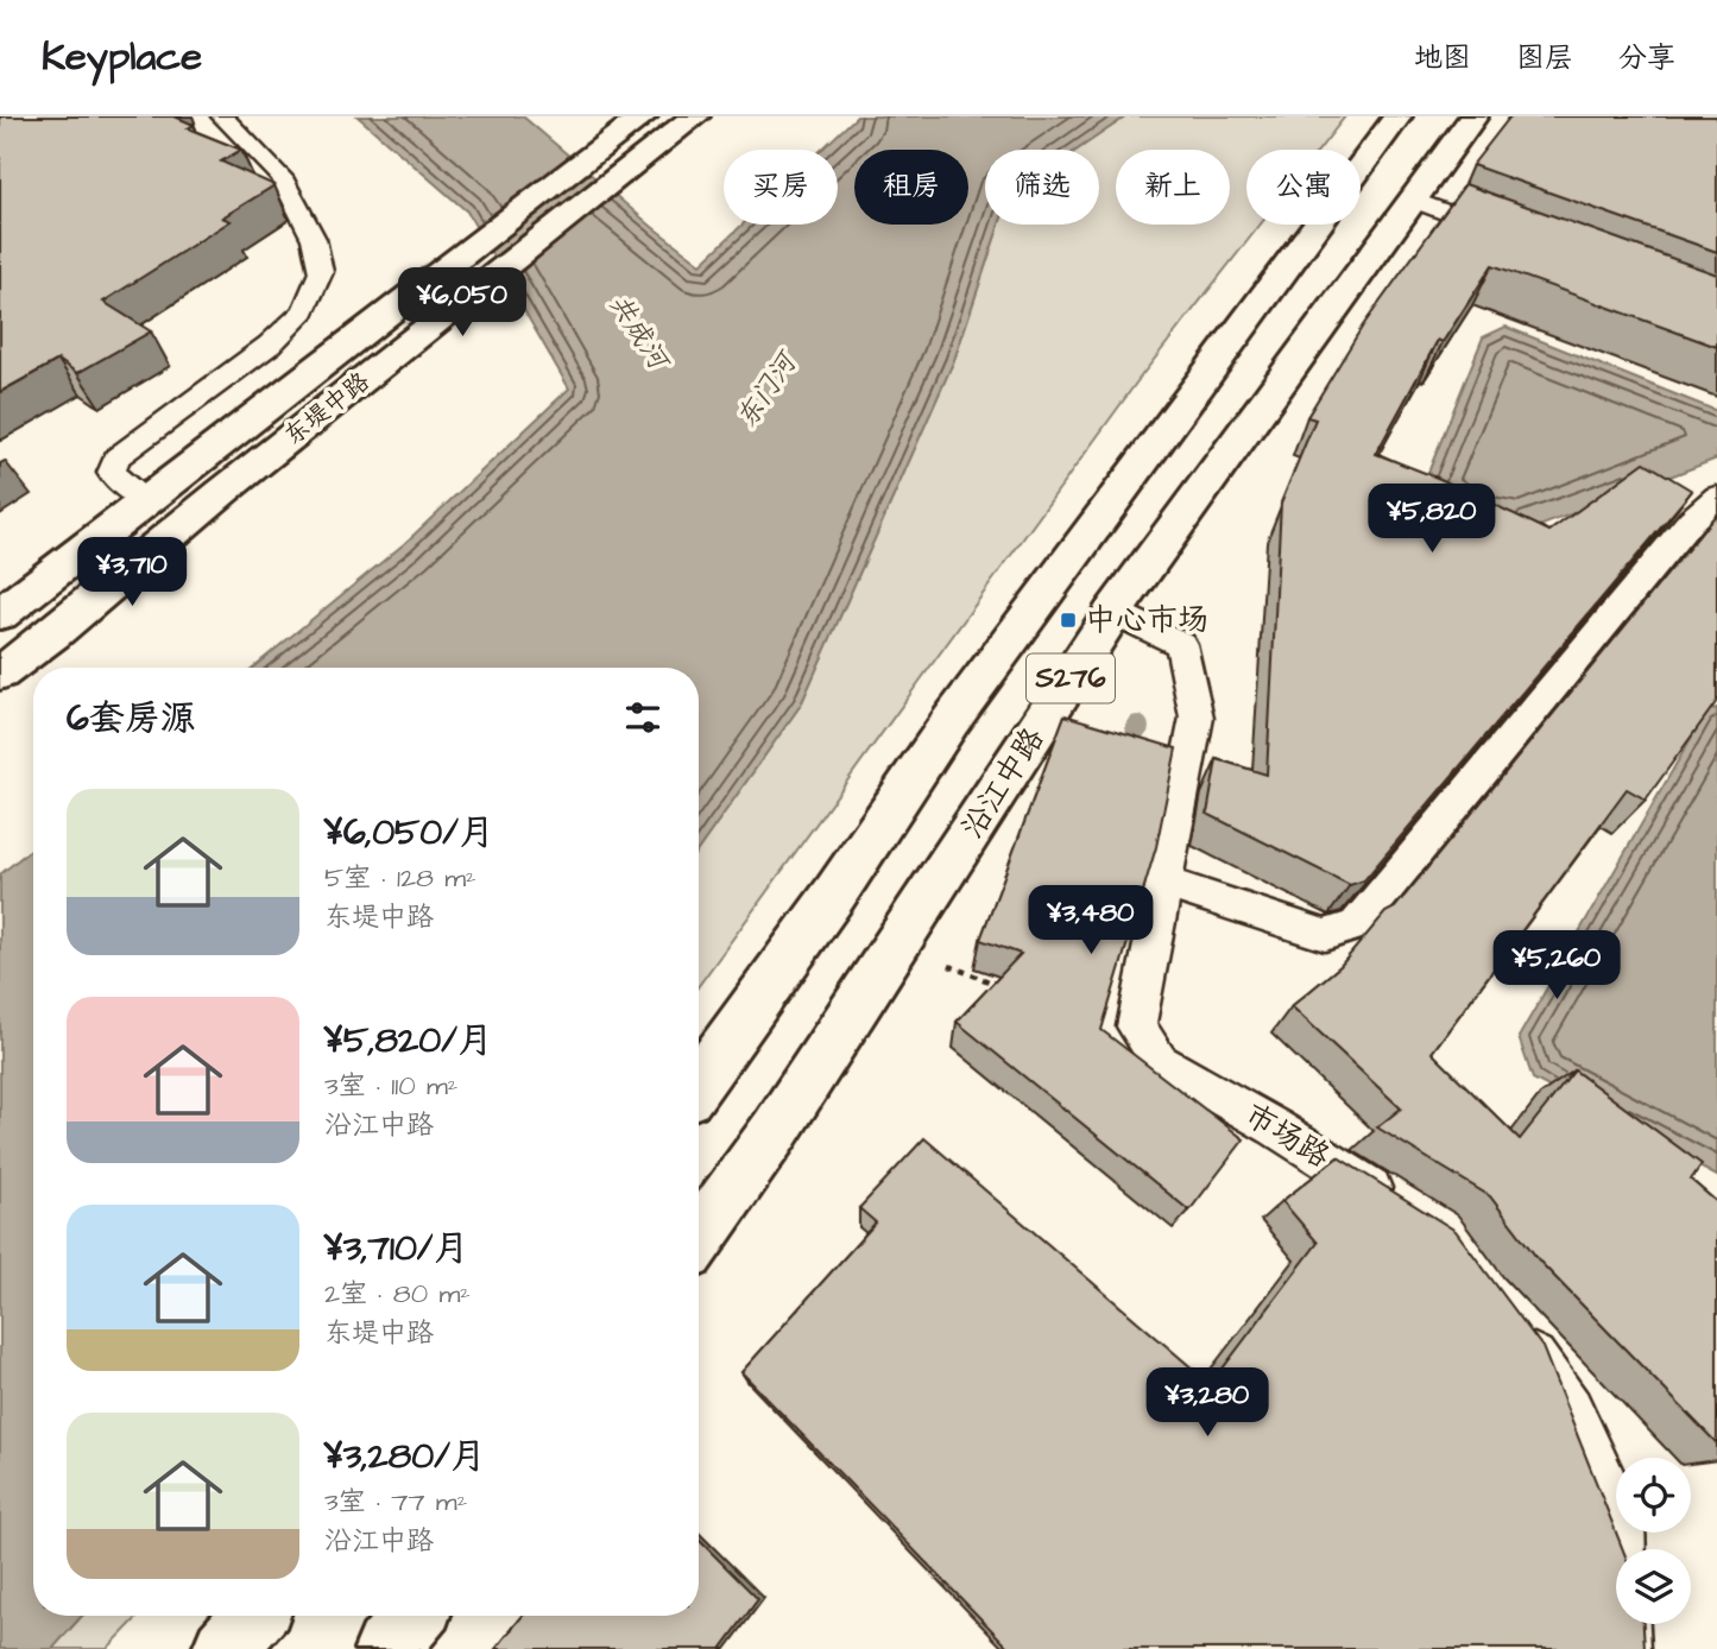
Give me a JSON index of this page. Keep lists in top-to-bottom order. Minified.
{"streets":{"main road":["东堤中路","S276","沿江中路"],"lane":["市场路"]},"crossings":[["沿江中路","市场路"]],"water":["共成河","东门河"],"places":{"transit":["中心市场"]},"page":{"header":"Keyplace","nav":["地图","图层","分享"],"chip":["买房","租房","筛选","新上","公寓"],"price":["¥6,050","¥5,820","¥3,710","¥3,480","¥5,260","¥3,280"],"heading":"6套房源","list":[{"name":"¥6,050/月","note":"5室 · 128 m² · 东堤中路"},{"name":"¥5,820/月","note":"3室 · 110 m² · 沿江中路"},{"name":"¥3,710/月","note":"2室 · 80 m² · 东堤中路"},{"name":"¥3,280/月","note":"3室 · 77 m² · 沿江中路"}]}}
